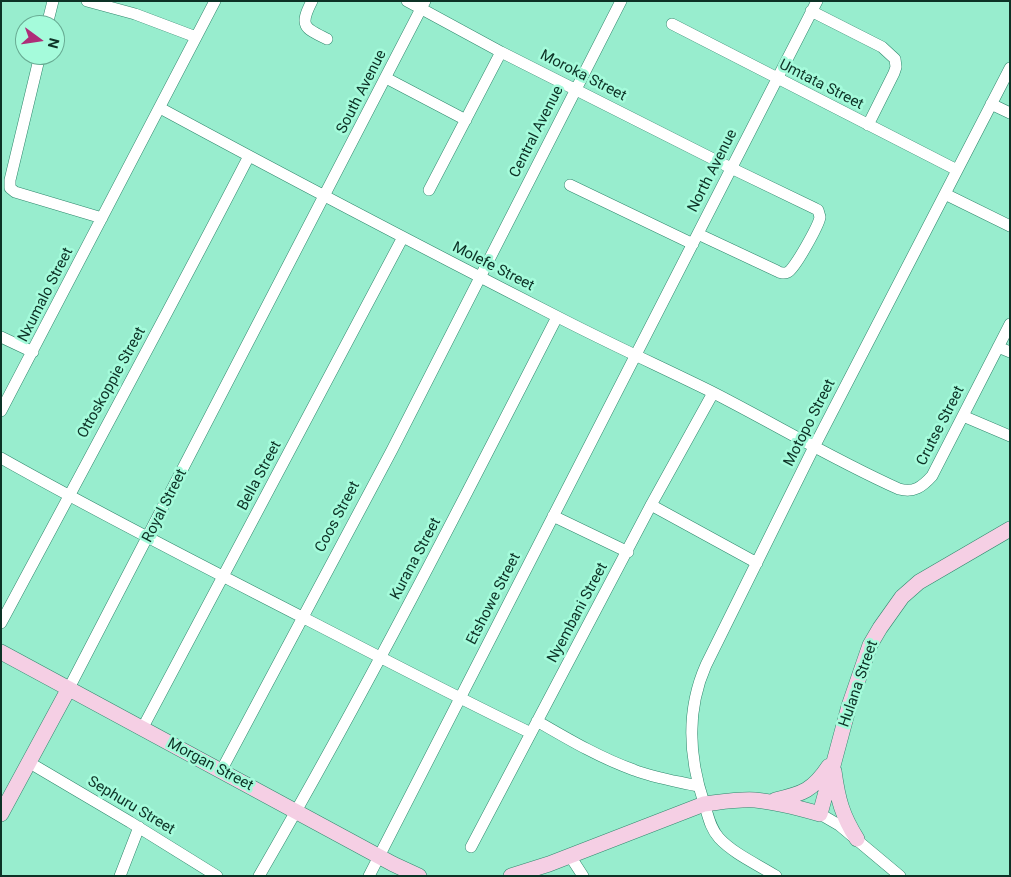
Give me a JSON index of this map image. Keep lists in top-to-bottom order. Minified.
{"streets":{"street":["Moroka Street","Umtata Street","South Avenue","Central Avenue","North Avenue","Molefe Street","Nxumalo Street","Ottoskoppie Street","Motopo Street","Crutse Street","Bella Street","Royal Street","Coos Street","Kurana Street","Etshowe Street","Nyembani Street","Hulana Street","Morgan Street","Sephuru Street"]},"crossings":[["Moroka Street","South Avenue"],["Moroka Street","Central Avenue"],["Moroka Street","North Avenue"],["Umtata Street","North Avenue"],["Umtata Street","Motopo Street"],["South Avenue","Molefe Street"],["South Avenue","Royal Street"],["Central Avenue","Molefe Street"],["Central Avenue","Coos Street"],["North Avenue","Molefe Street"],["North Avenue","Etshowe Street"],["Molefe Street","Nxumalo Street"],["Molefe Street","Ottoskoppie Street"],["Molefe Street","Motopo Street"],["Molefe Street","Crutse Street"],["Molefe Street","Bella Street"],["Molefe Street","Royal Street"],["Molefe Street","Coos Street"],["Molefe Street","Kurana Street"],["Molefe Street","Etshowe Street"],["Molefe Street","Nyembani Street"],["Motopo Street","Crutse Street"],["Bella Street","Morgan Street"],["Royal Street","Morgan Street"],["Royal Street","Sephuru Street"],["Coos Street","Morgan Street"],["Kurana Street","Morgan Street"],["Etshowe Street","Morgan Street"]],"north":"right"}
